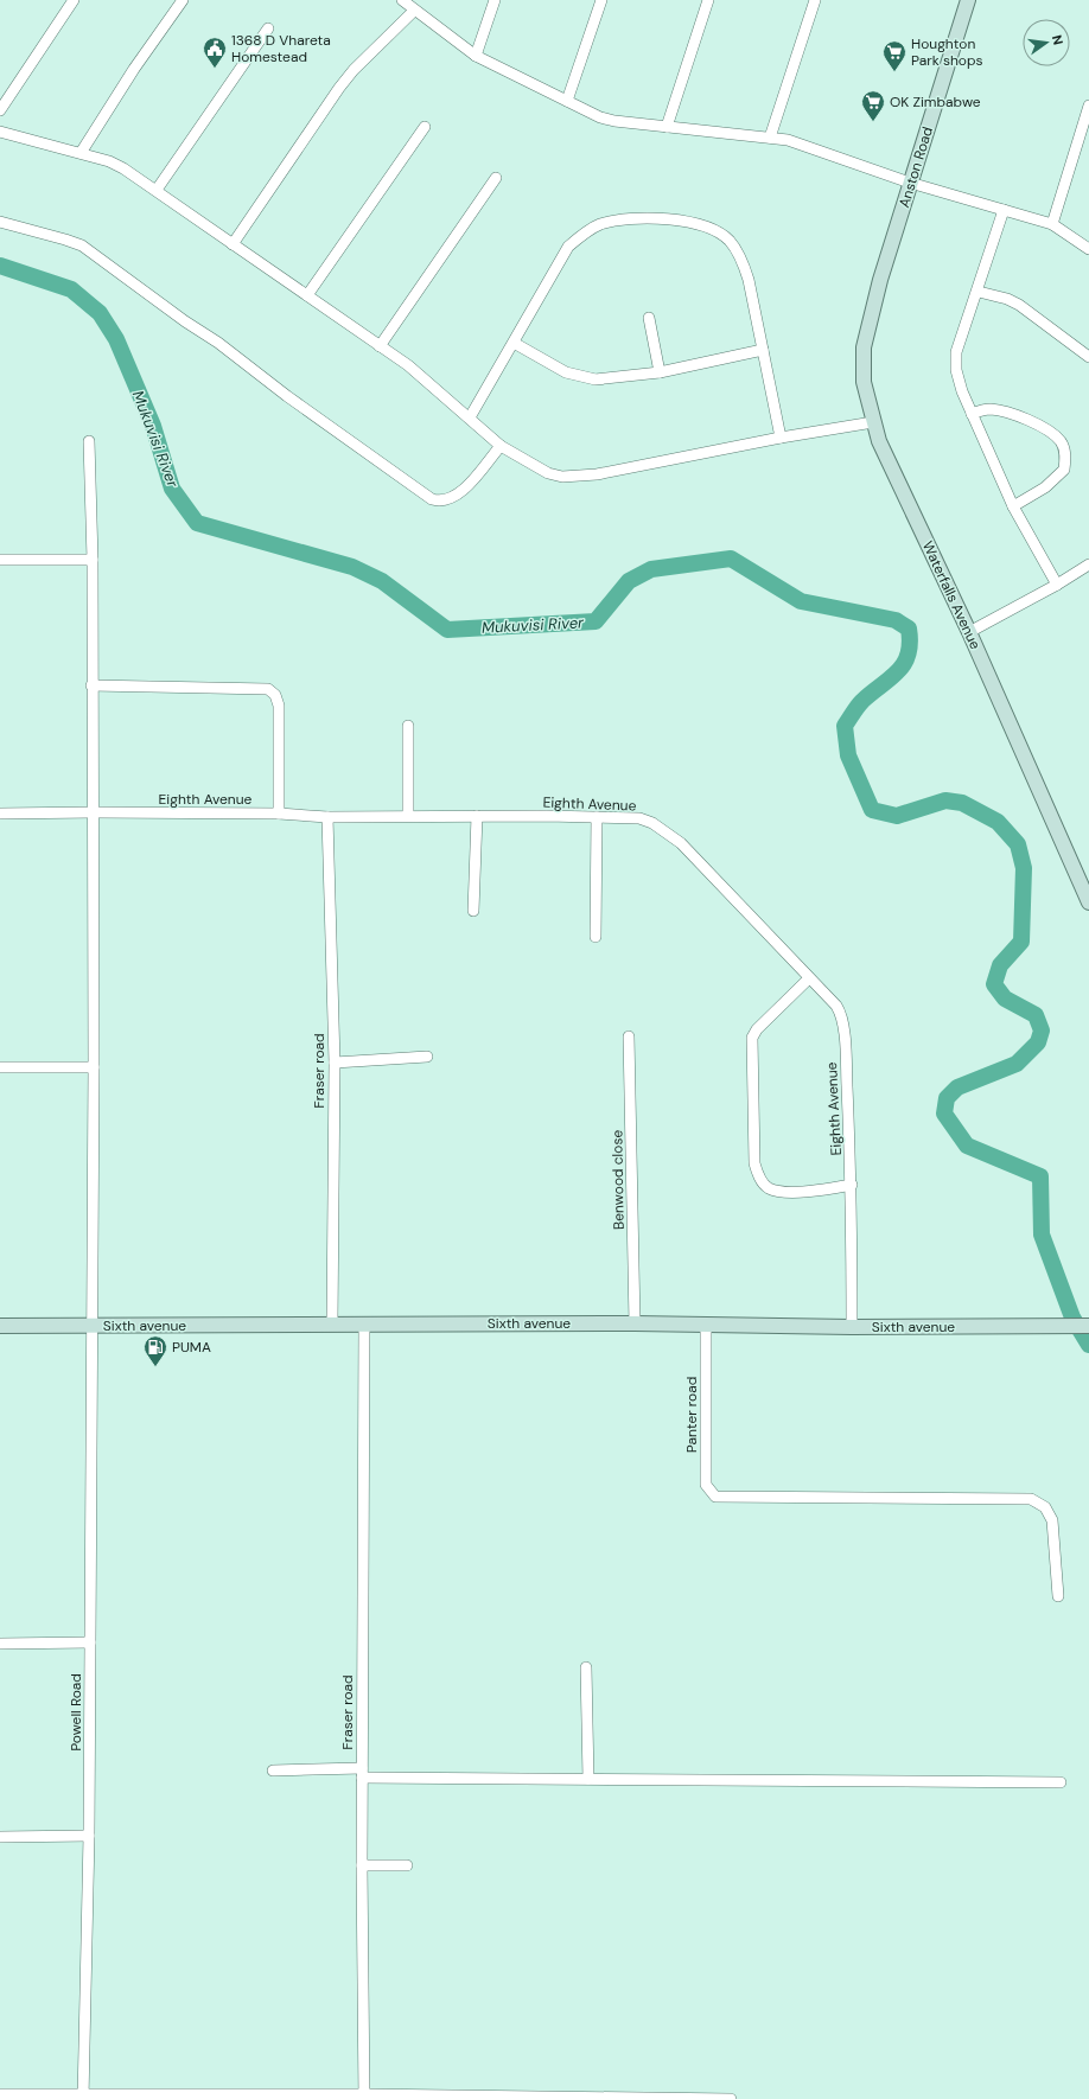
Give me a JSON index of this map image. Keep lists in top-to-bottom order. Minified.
{"streets":{"street":["Anston Road","Waterfalls Avenue","Eighth Avenue","Fraser road","Benwood close","Sixth avenue","Panter road","Powell Road"]},"crossings":[["Anston Road","Waterfalls Avenue"],["Eighth Avenue","Fraser road"],["Eighth Avenue","Sixth avenue"],["Eighth Avenue","Powell Road"],["Fraser road","Sixth avenue"],["Benwood close","Sixth avenue"],["Sixth avenue","Panter road"],["Sixth avenue","Powell Road"]],"water":["Mukuvisi River"],"places":{"public building":["1368 D Vhareta Homestead"],"supermarket":["Houghton Park shops","OK Zimbabwe"],"fuel station":["PUMA"]},"north":"right"}
